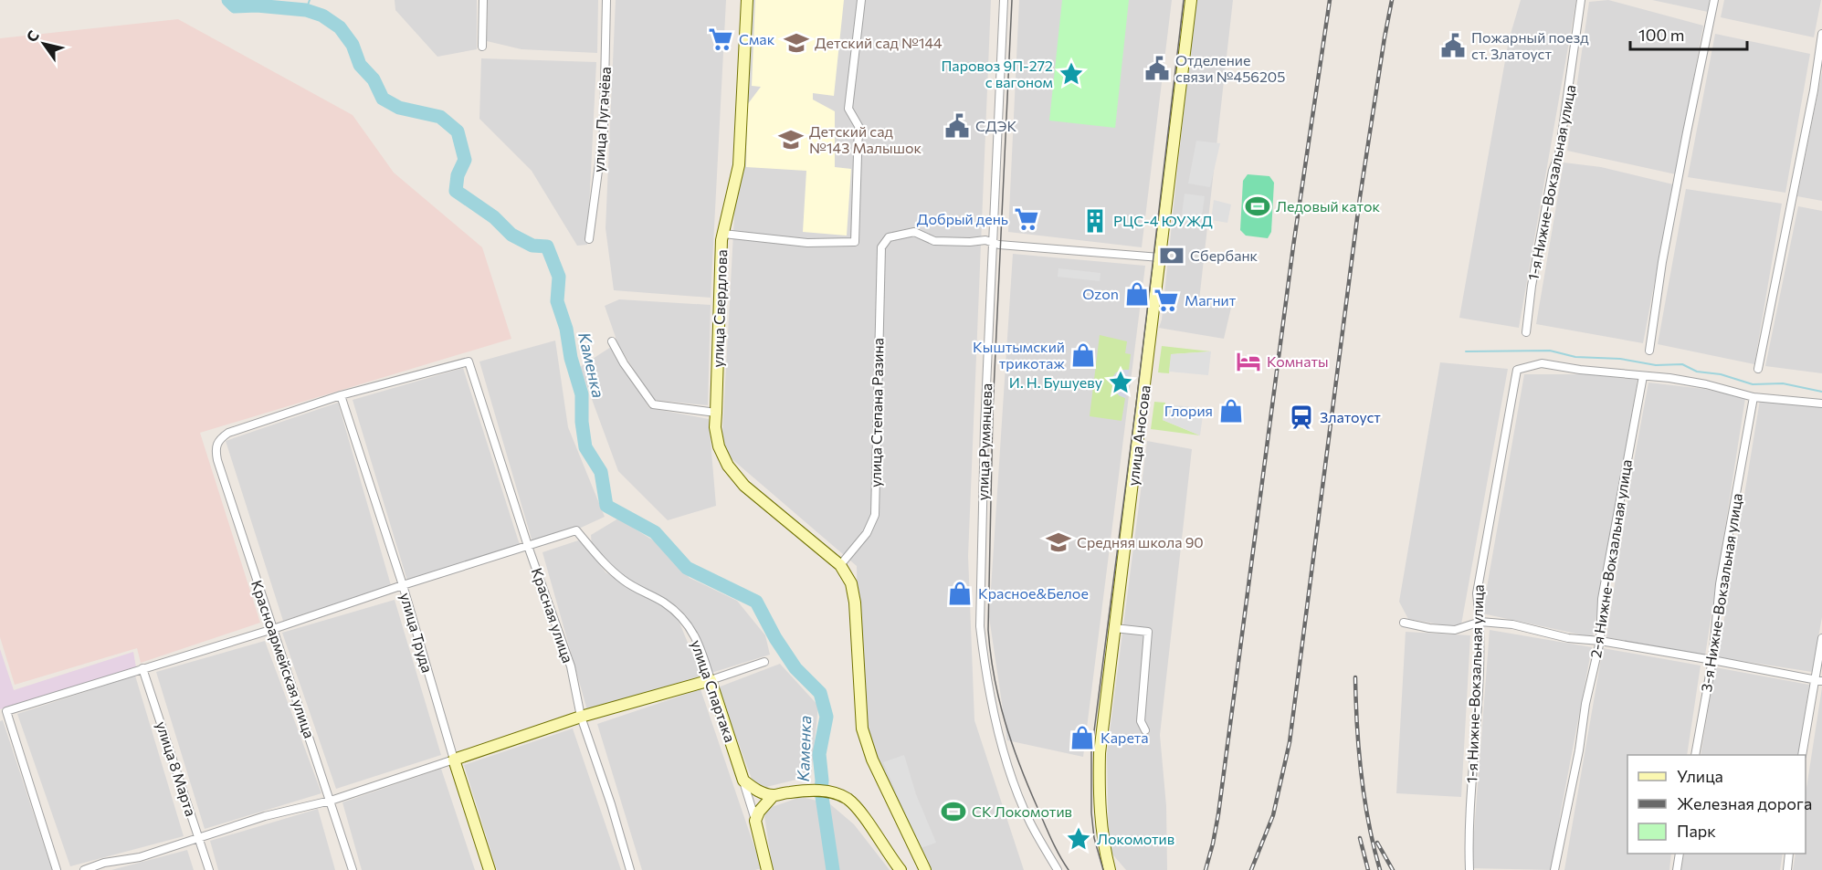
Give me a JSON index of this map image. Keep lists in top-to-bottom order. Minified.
{"streets":{"street":["улица Пугачёва","1-я Нижне-Вокзальная улица","улица Свердлова","улица Степана Разина","улица Аносова","улица Румянцева","2-я Нижне-Вокзальная улица","3-я Нижне-Вокзальная улица","Красная улица","улица Труда","Красноармейская улица","улица Спартака","улица 8 Марта"]},"crossings":[["1-я Нижне-Вокзальная улица","2-я Нижне-Вокзальная улица"],["улица Свердлова","улица Степана Разина"],["улица Степана Разина","улица Румянцева"],["Красная улица","улица Труда"],["Красная улица","Красноармейская улица"],["Красная улица","улица Спартака"],["улица Труда","Красноармейская улица"]],"water":["Каменка"],"places":{"supermarket":["Смак","Добрый день","Магнит"],"school or university":["Детский сад №144","Детский сад №143 Малышок","Средняя школа 90"],"public building":["Пожарный поезд ст. Златоуст","Отделение связи №456205","СДЭК"],"place":["Паровоз 9П-272 с вагоном","И. Н. Бушуеву","Локомотив"],"sports":["Ледовый каток","СК Локомотив"],"building":["РЦС-4 ЮУЖД"],"bank":["Сбербанк"],"shop":["Ozon","Кыштымский трикотаж","Глория","Красное&Белое","Карета"],"hotel":["Комнаты"],"station":["Златоуст"]},"legend":["Улица","Железная дорога","Парк"],"scale_bar":"100 m","north":"top left"}
